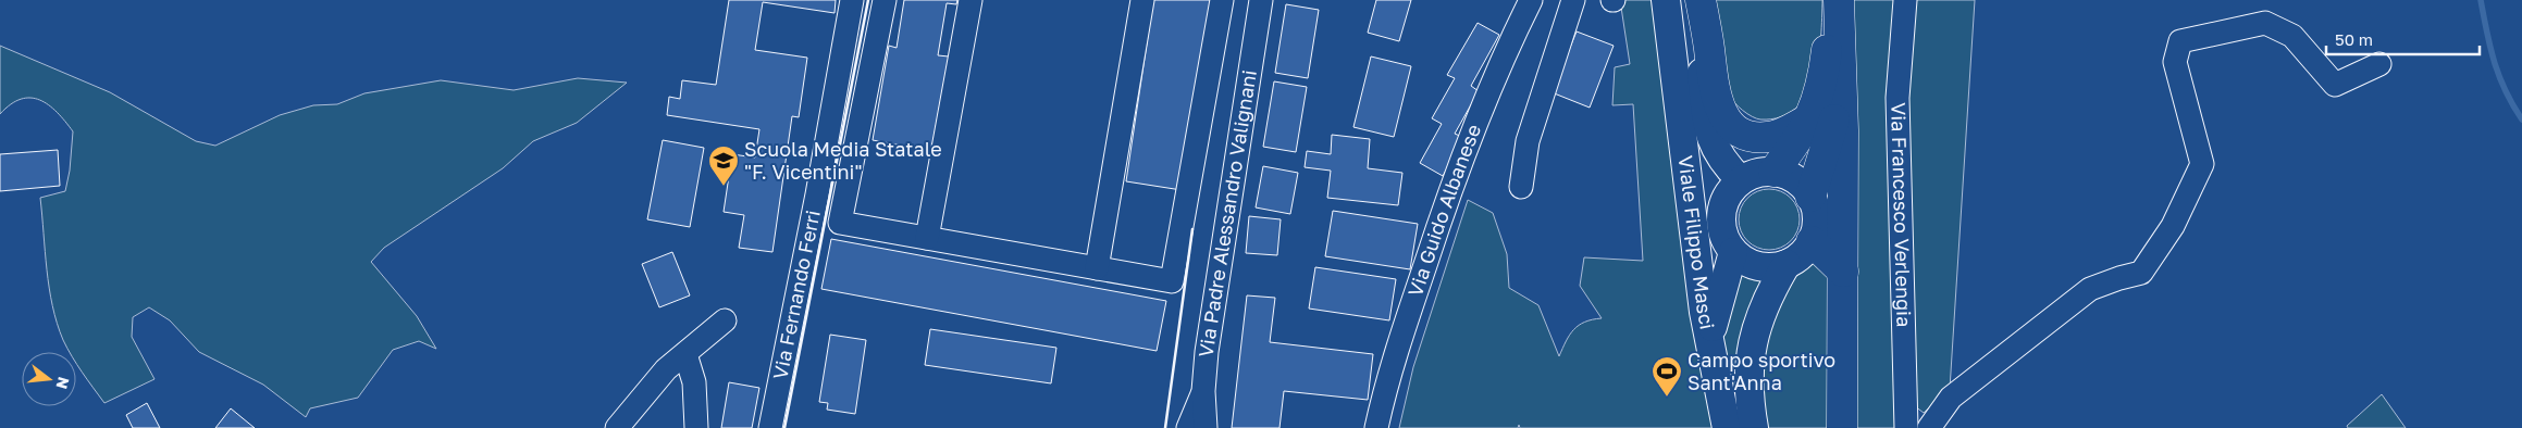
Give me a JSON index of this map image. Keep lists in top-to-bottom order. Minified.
{"streets":{"main road":["Viale Filippo Masci"],"street":["Via Guido Albanese","Via Padre Alessandro Valignani","Via Francesco Verlengia","Via Fernando Ferri"]},"places":{"school or university":["Scuola Media Statale \"F. Vicentini\""],"sports":["Campo sportivo Sant'Anna"]},"scale_bar":"50 m","north":"right"}
